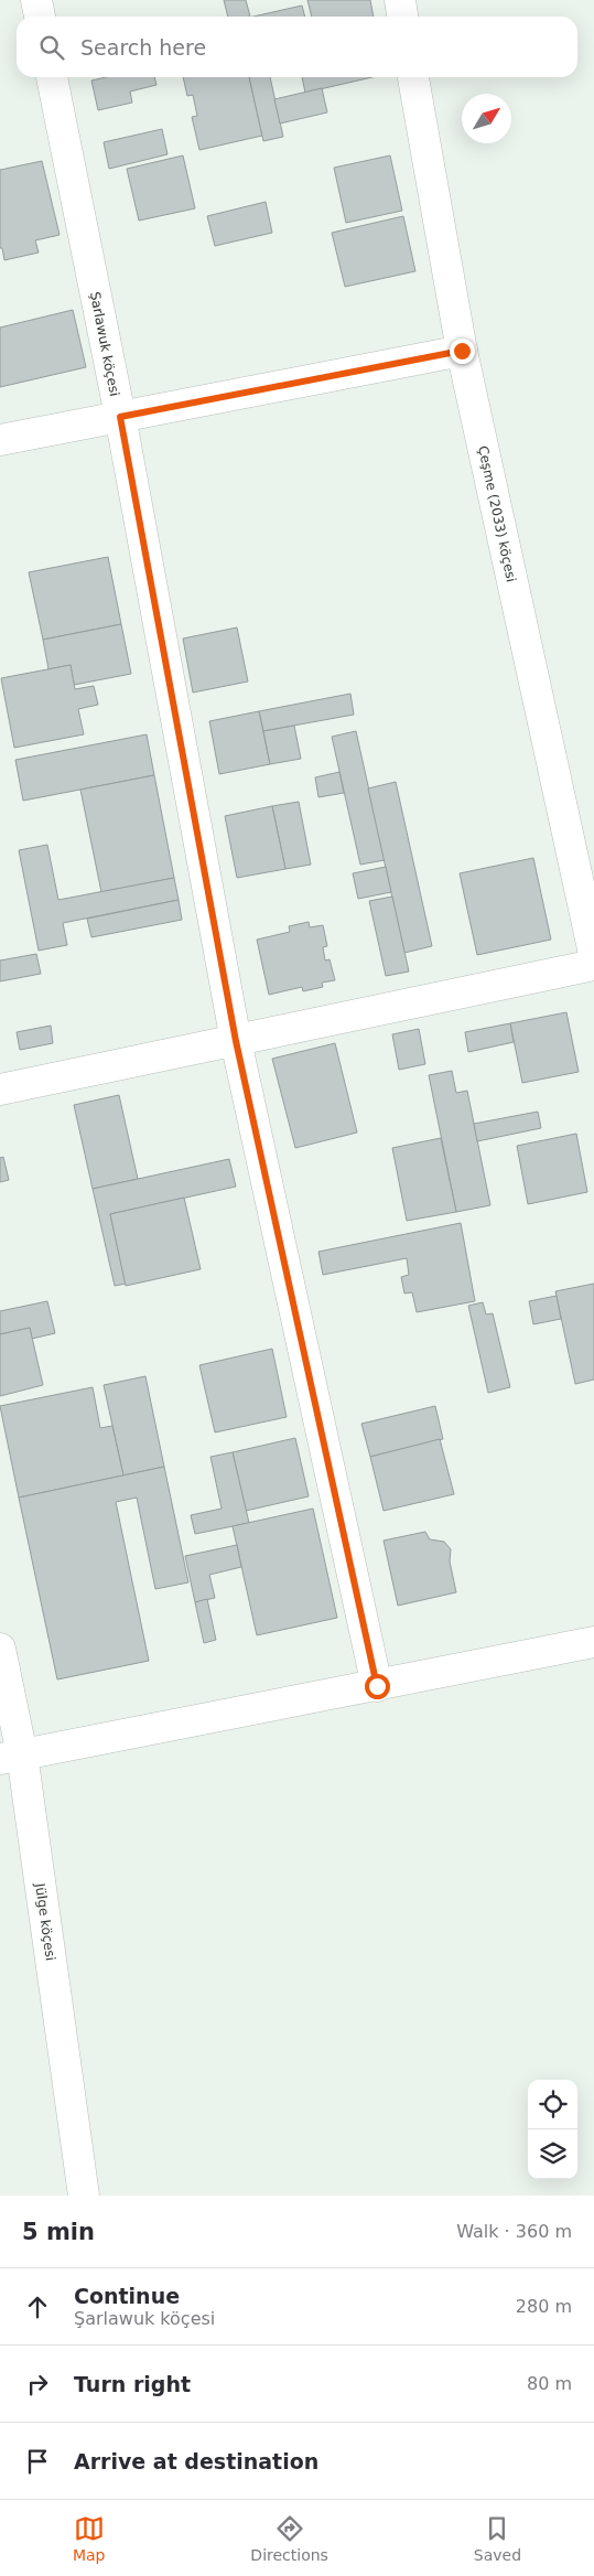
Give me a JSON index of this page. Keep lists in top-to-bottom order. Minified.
{"streets":{"street":["Şarlawuk köçesi","Çeşme (2033) köçesi","Jülge köçesi"]},"north":"top right","page":{"search":"Search here","heading":["5 min","Walk · 360 m"],"list":[["Continue","Şarlawuk köçesi","280 m"],["Turn right","80 m"],"Arrive at destination"],"nav":["Map","Directions","Saved"]}}
